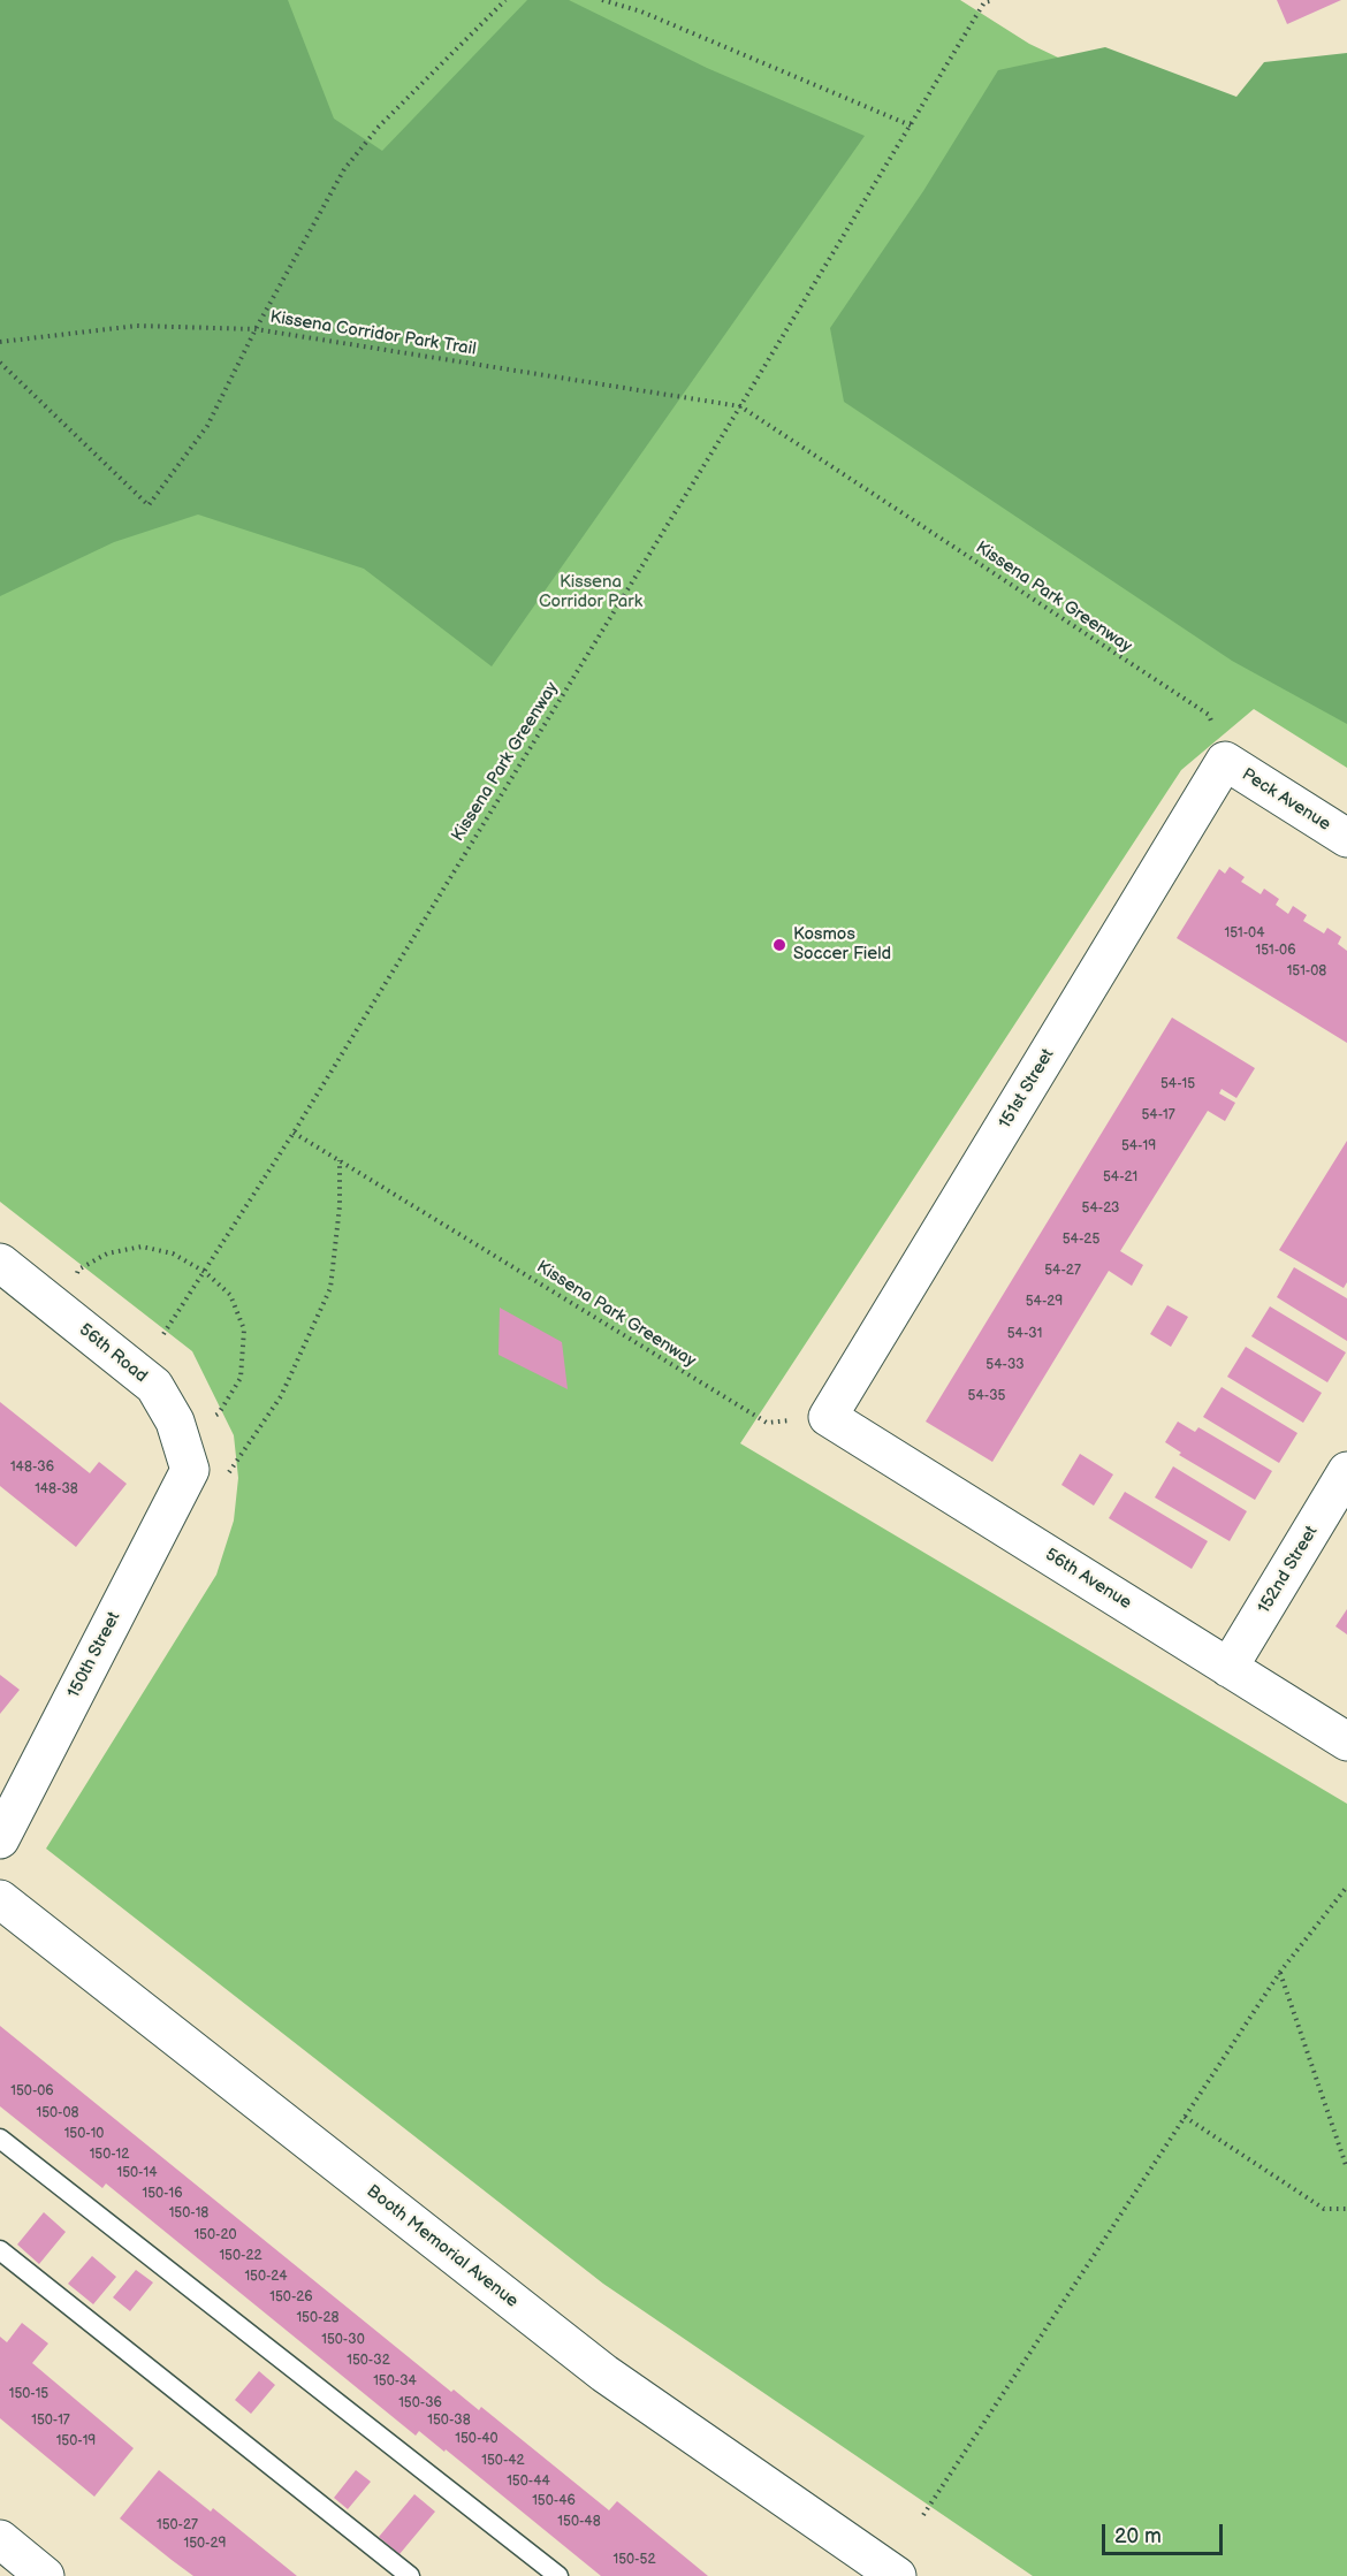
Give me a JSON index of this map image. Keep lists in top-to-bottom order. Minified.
{"streets":{"street":["Peck Avenue","151st Street","56th Road","152nd Street","56th Avenue","150th Street","Booth Memorial Avenue"],"path":["Kissena Corridor Park Trail","Kissena Park Greenway"]},"crossings":[["Kissena Corridor Park Trail","Kissena Park Greenway"],["Kissena Park Greenway","Peck Avenue"],["Kissena Park Greenway","151st Street"],["Kissena Park Greenway","56th Avenue"],["Peck Avenue","151st Street"],["151st Street","56th Avenue"],["56th Road","150th Street"],["152nd Street","56th Avenue"]],"parks":["Kissena Corridor Park"],"places":["Kosmos Soccer Field"],"house_numbers":["151-04","151-06","151-08","54-15","54-17","54-19","54-21","54-23","54-25","54-27","54-29","54-31","54-33","54-35","148-36","148-38","150-06","150-08","150-10","150-12","150-14","150-16","150-18","150-20","150-22","150-24","150-26","150-28","150-30","150-32","150-34","150-15","150-36","150-17","150-38","150-40","150-19","150-42","150-44","150-46","150-48","150-27","150-29","150-52"],"scale_bar":"20 m"}
